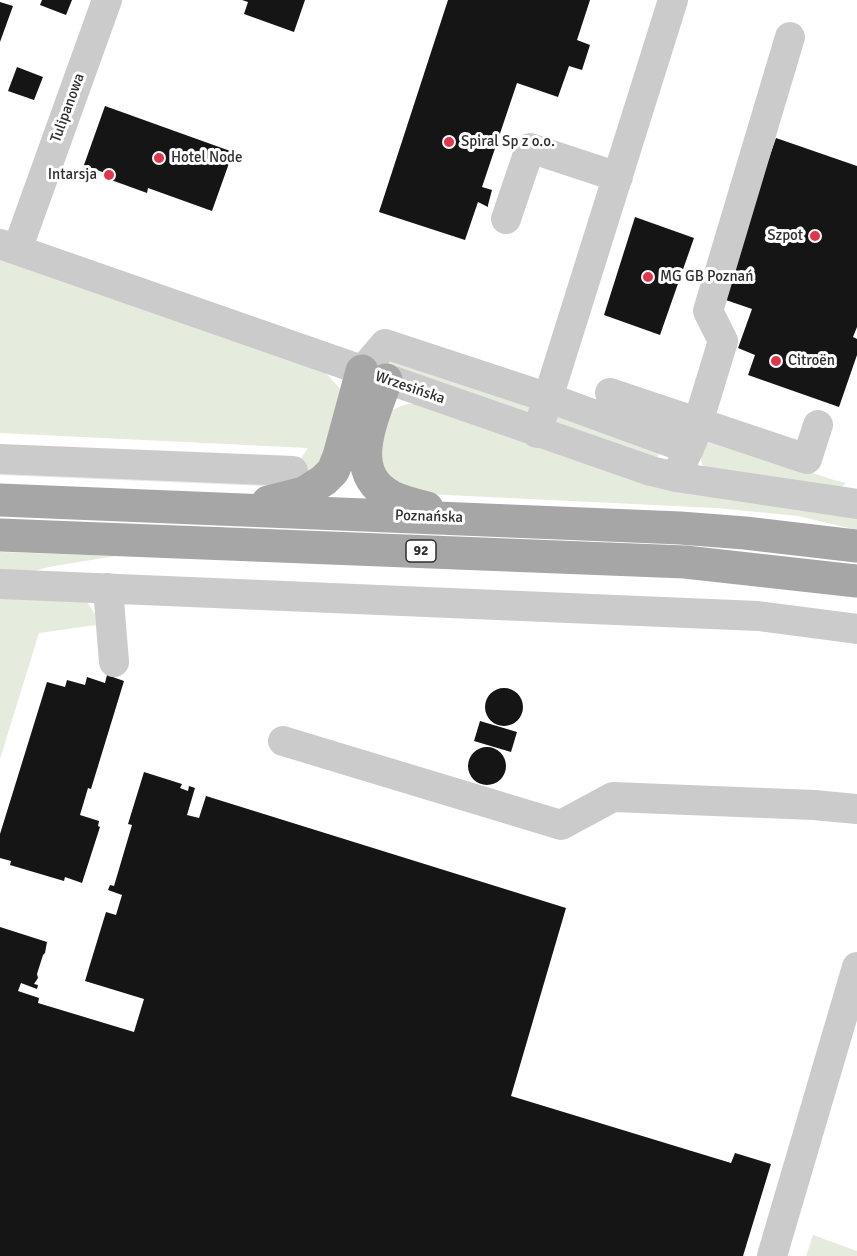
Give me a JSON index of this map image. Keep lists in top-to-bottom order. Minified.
{"streets":{"main road":["Poznańska","92"],"street":["Tulipanowa","Wrzesińska"]},"crossings":[["Tulipanowa","Wrzesińska"]],"places":["Spiral Sp z o.o.","Hotel Node","Intarsja","Szpot","MG GB Poznań","Citroën"]}
